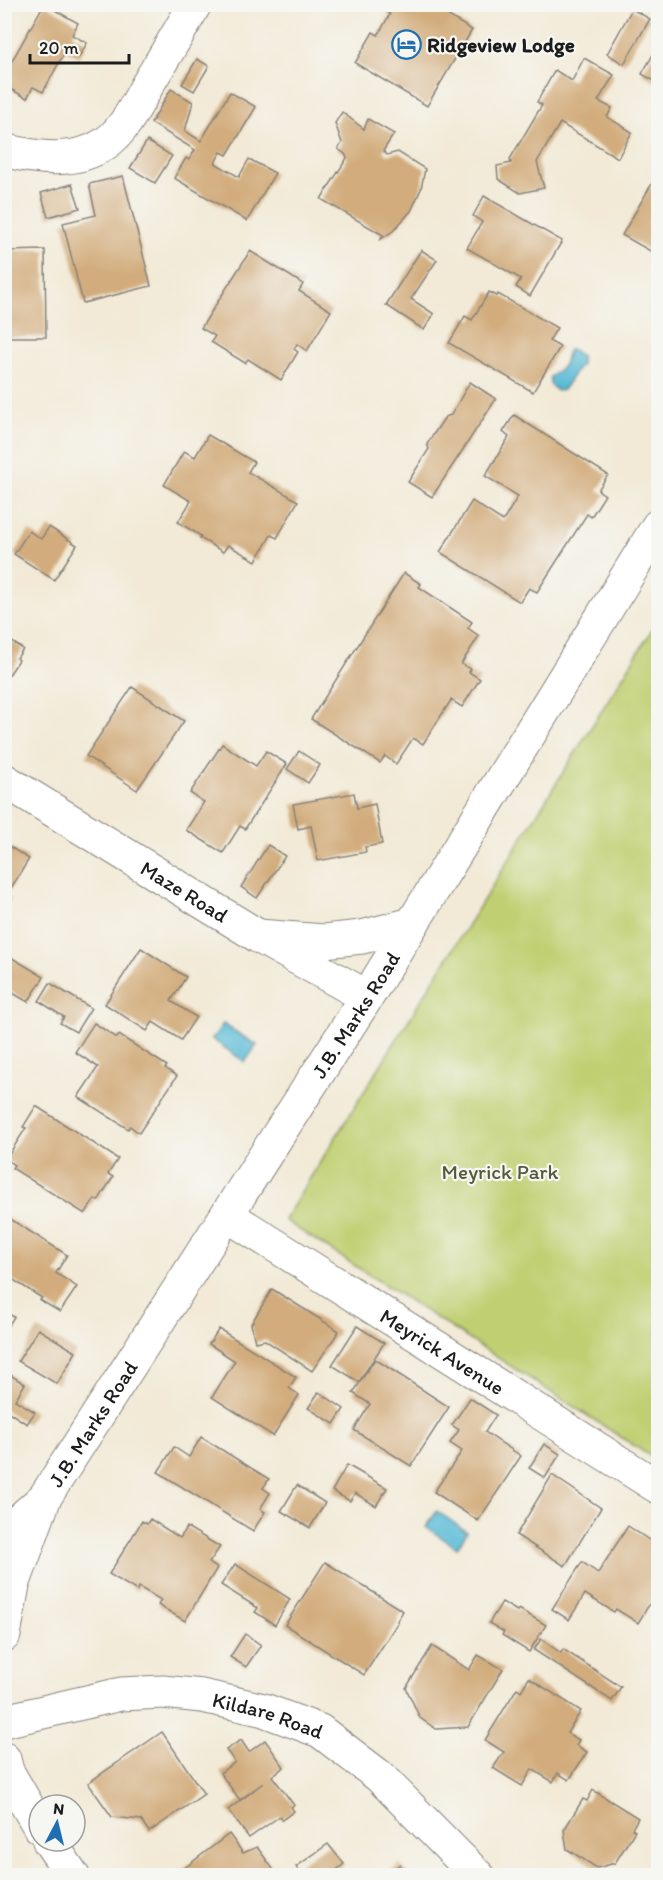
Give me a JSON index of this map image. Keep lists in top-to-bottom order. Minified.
{"streets":{"street":["Maze Road","J.B. Marks Road","Meyrick Avenue","Kildare Road"]},"crossings":[["Maze Road","J.B. Marks Road"],["J.B. Marks Road","Meyrick Avenue"]],"parks":["Meyrick Park"],"places":{"hotel":["Ridgeview Lodge"]},"scale_bar":"20 m","north":"top"}
